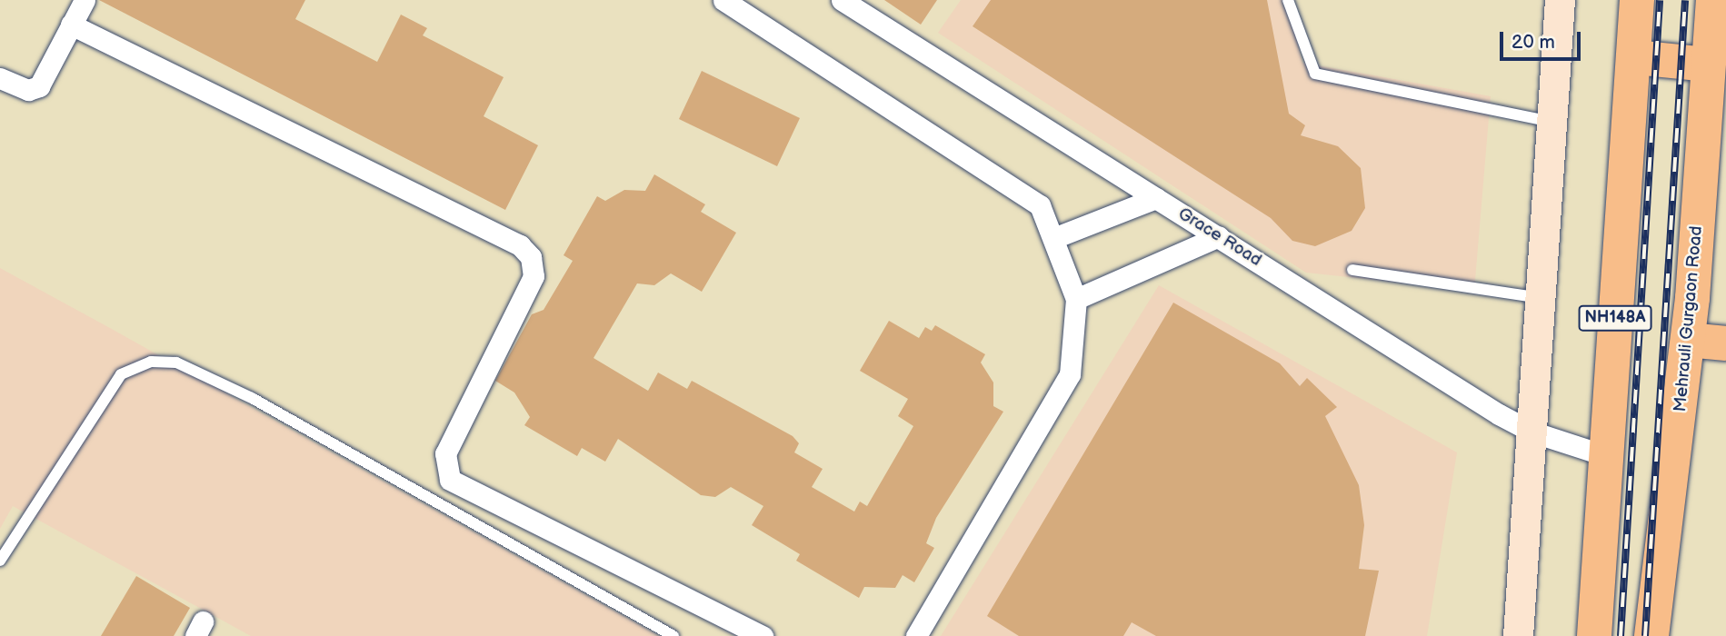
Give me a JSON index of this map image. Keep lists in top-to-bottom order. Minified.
{"streets":{"highway":["NH148A","Mehrauli Gurgaon Road"],"street":["Grace Road"]},"crossings":[["Grace Road","NH148A"]],"scale_bar":"20 m"}
